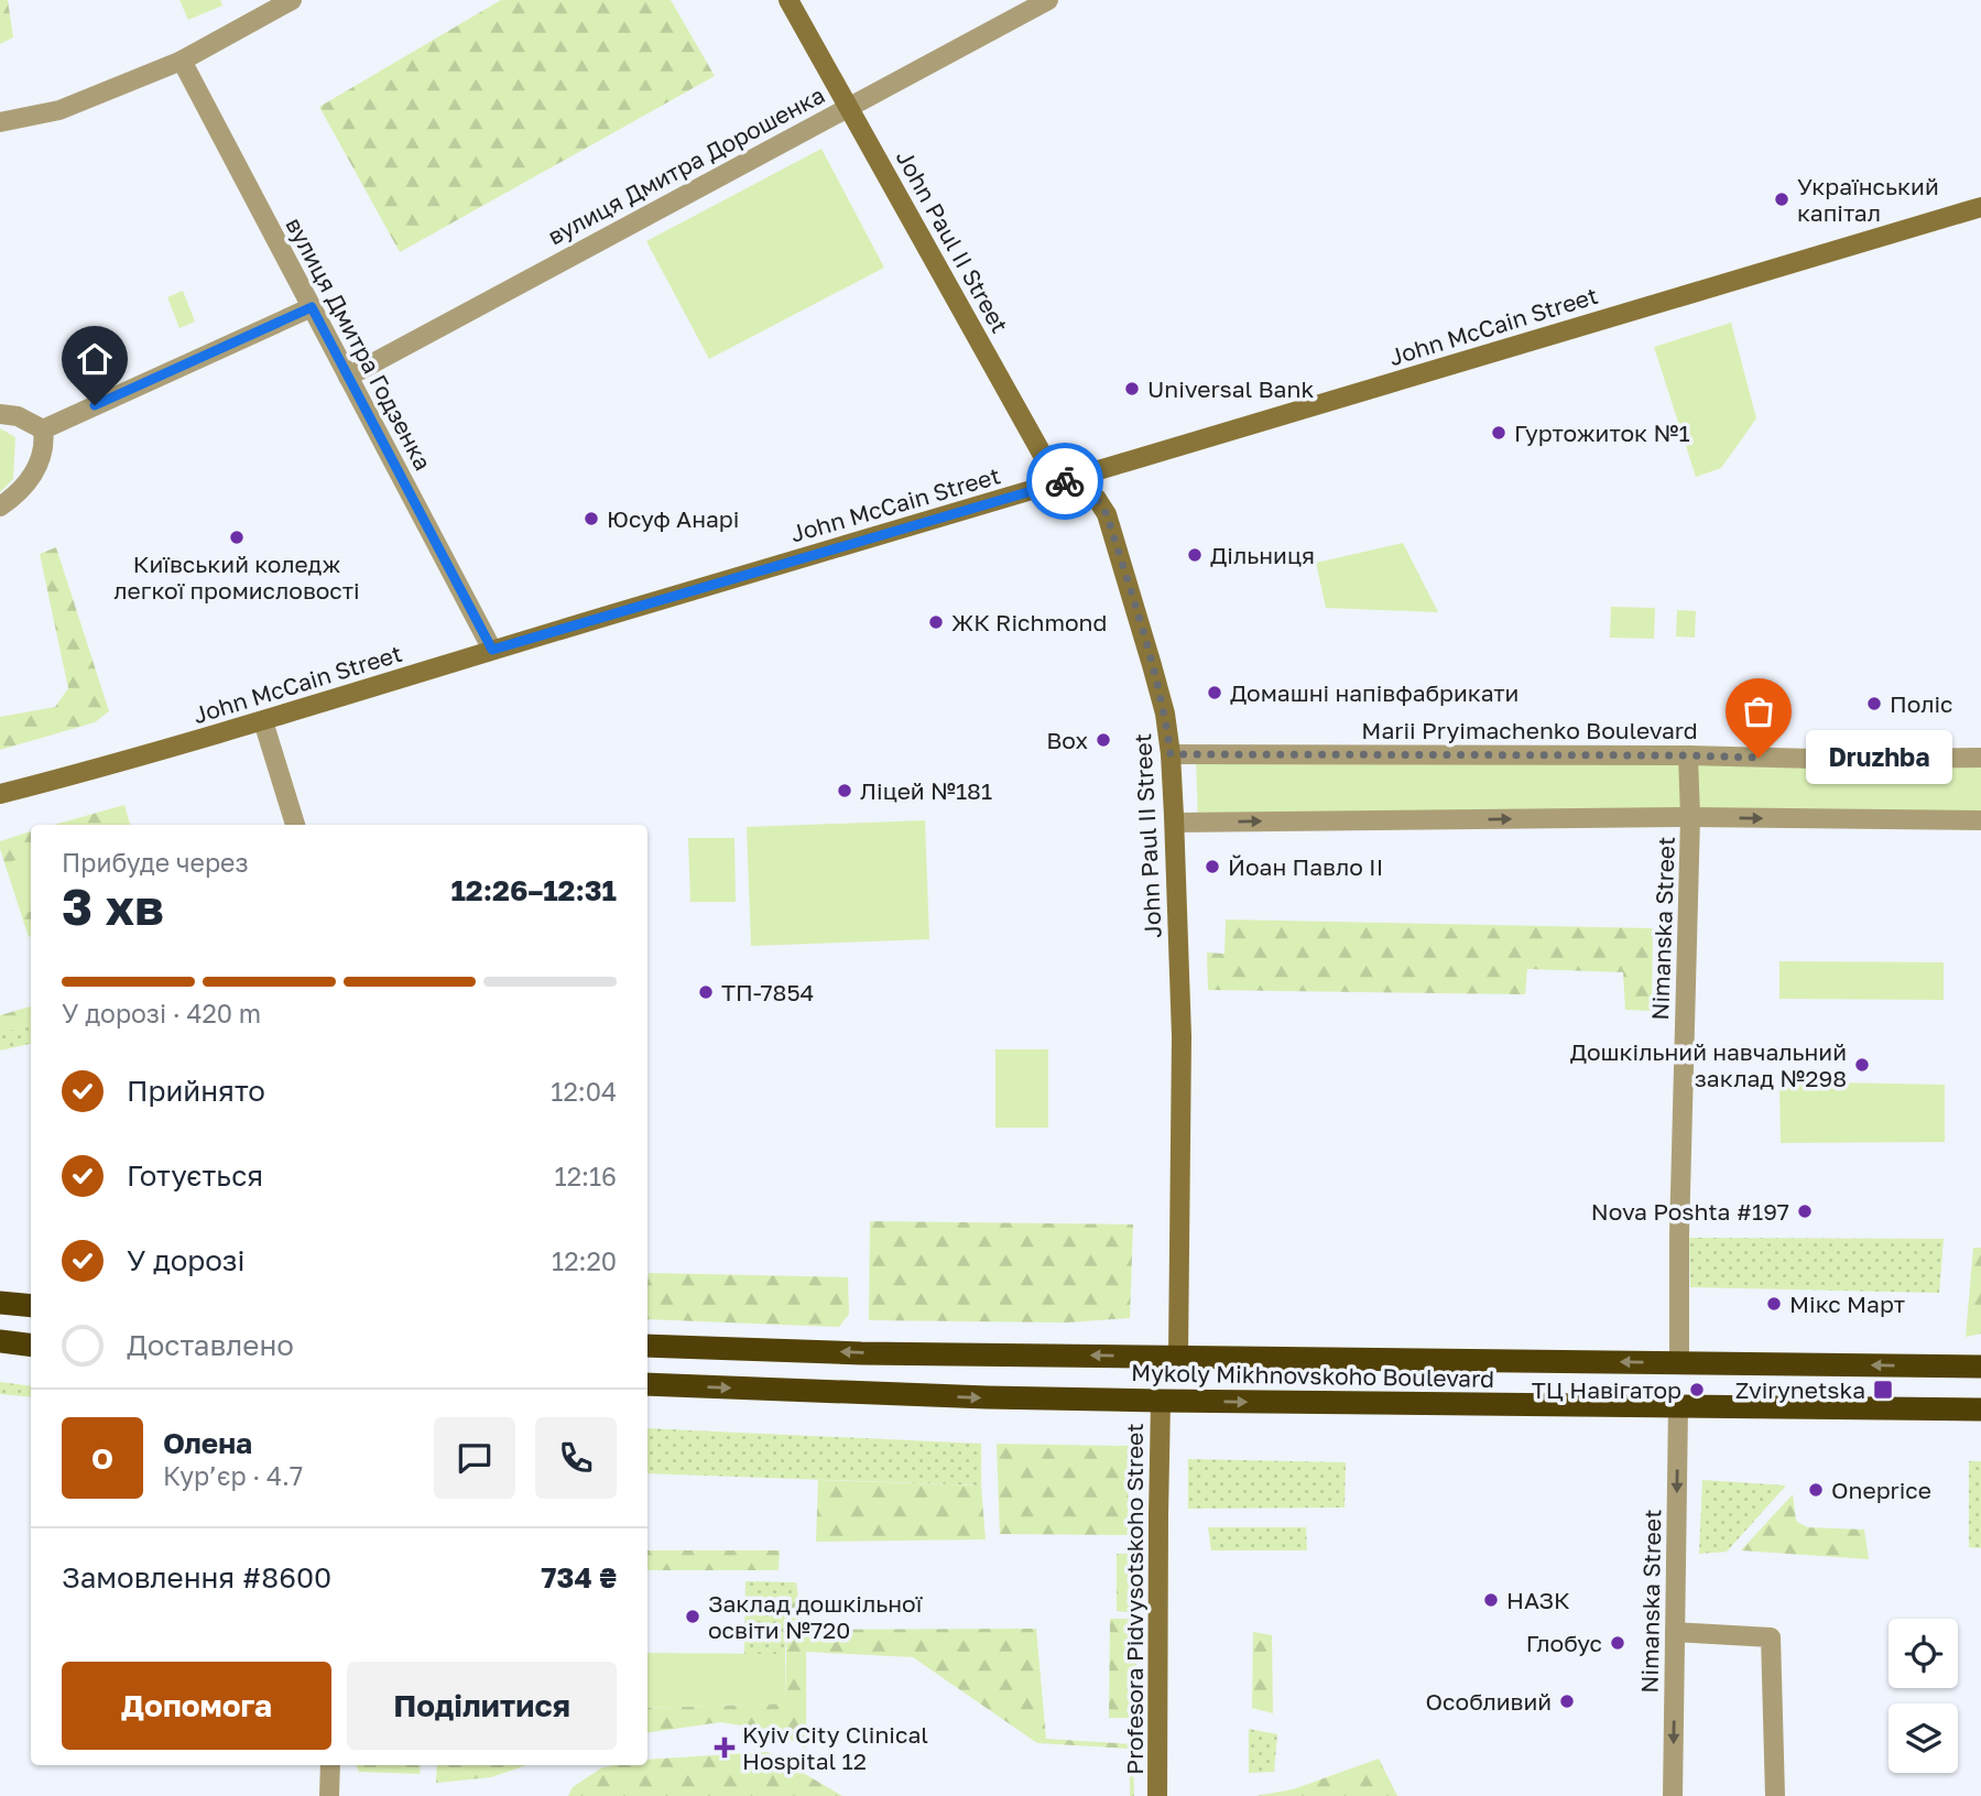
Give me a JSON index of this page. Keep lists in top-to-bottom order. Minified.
{"streets":{"highway":["Mykoly Mikhnovskoho Boulevard"],"street":["вулиця Дмитра Дорошенка","John Paul II Street","John McCain Street","вулиця Дмитра Годзенка","Marii Pryimachenko Boulevard","Nimanska Street","Profesora Pidvysotskoho Street"]},"crossings":[["вулиця Дмитра Дорошенка","John Paul II Street"],["вулиця Дмитра Дорошенка","вулиця Дмитра Годзенка"],["John Paul II Street","John McCain Street"],["John Paul II Street","Marii Pryimachenko Boulevard"],["John Paul II Street","Mykoly Mikhnovskoho Boulevard"],["John McCain Street","вулиця Дмитра Годзенка"],["Marii Pryimachenko Boulevard","Nimanska Street"],["Nimanska Street","Mykoly Mikhnovskoho Boulevard"],["Mykoly Mikhnovskoho Boulevard","Profesora Pidvysotskoho Street"]],"one_way":["Nimanska Street"],"places":{"other":["Український капітал","Universal Bank","Гуртожиток №1","Юсуф Анарі","Київський коледж легкої промисловості","Дільниця","ЖК Richmond","Домашні напівфабрикати","Поліс","Box","Druzhba","Ліцей №181","Йоан Павло II","ТП-7854","Дошкільний навчальний заклад №298","Nova Poshta #197","Мікс Март","ТЦ Навігатор","Oneprice","НАЗК","Заклад дошкільної освіти №720","Глобус","Особливий"],"transit":["Zvirynetska"],"health":["Kyiv City Clinical Hospital 12"]},"page":{"bubble":"Druzhba","heading":["3 хв","Прибуде через","12:26–12:31"],"panel":["Олена","Кур’єр · 4.7","Замовлення #8600","734 ₴"],"bar":"У дорозі · 420 m","list":[["Прийнято","12:04"],["Готується","12:16"],["У дорозі","12:20"],"Доставлено"],"round":"О","buttons":["Допомога","Поділитися"]}}
